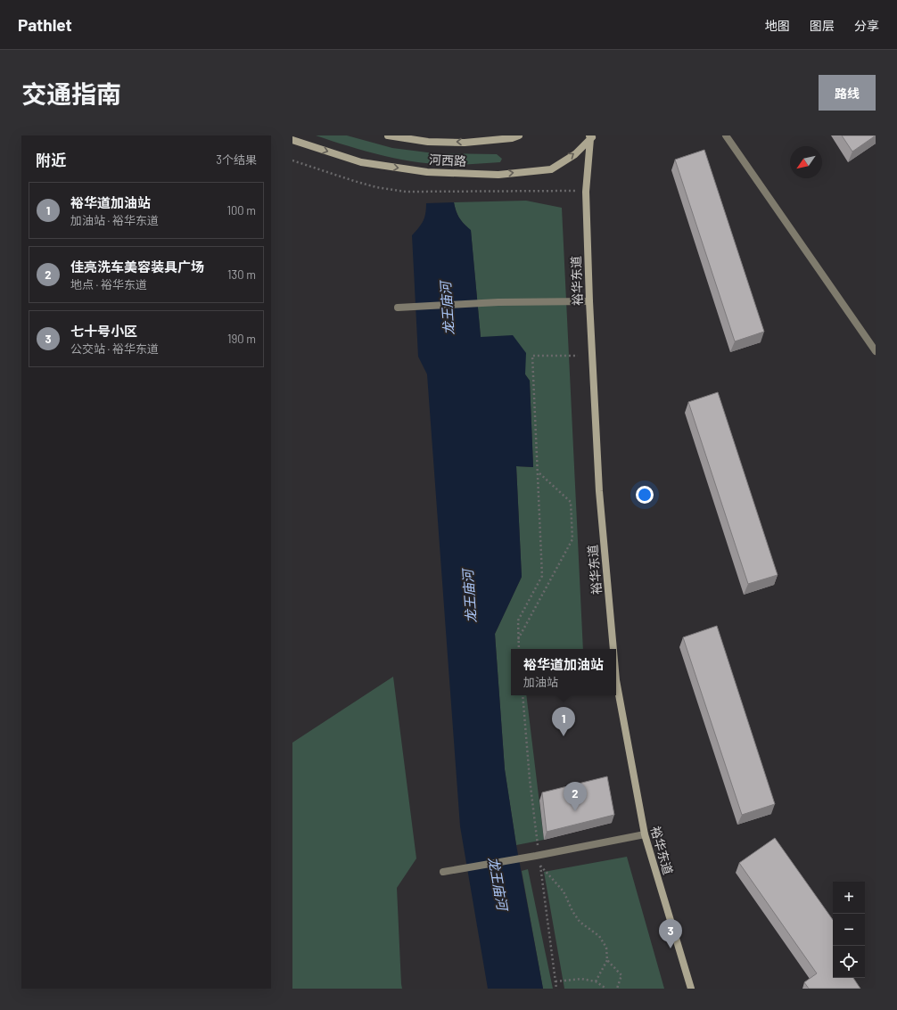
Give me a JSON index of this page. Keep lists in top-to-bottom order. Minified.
{"streets":{"street":["河西路","裕华东道"]},"crossings":[["河西路","裕华东道"]],"water":["龙王庙河"],"north":"bottom left","page":{"header":"Pathlet","nav":["地图","图层","分享"],"title":"交通指南","buttons":"路线","heading":["附近","3个结果"],"list":[{"mark":"1","name":"裕华道加油站","note":"加油站 · 裕华东道","value":"100 m"},{"mark":"2","name":"佳亮洗车美容装具广场","note":"地点 · 裕华东道","value":"130 m"},{"mark":"3","name":"七十号小区","note":"公交站 · 裕华东道","value":"190 m"}],"popup":["裕华道加油站","加油站"],"pins":["1","2","3"],"map_buttons":["+","−"]}}
